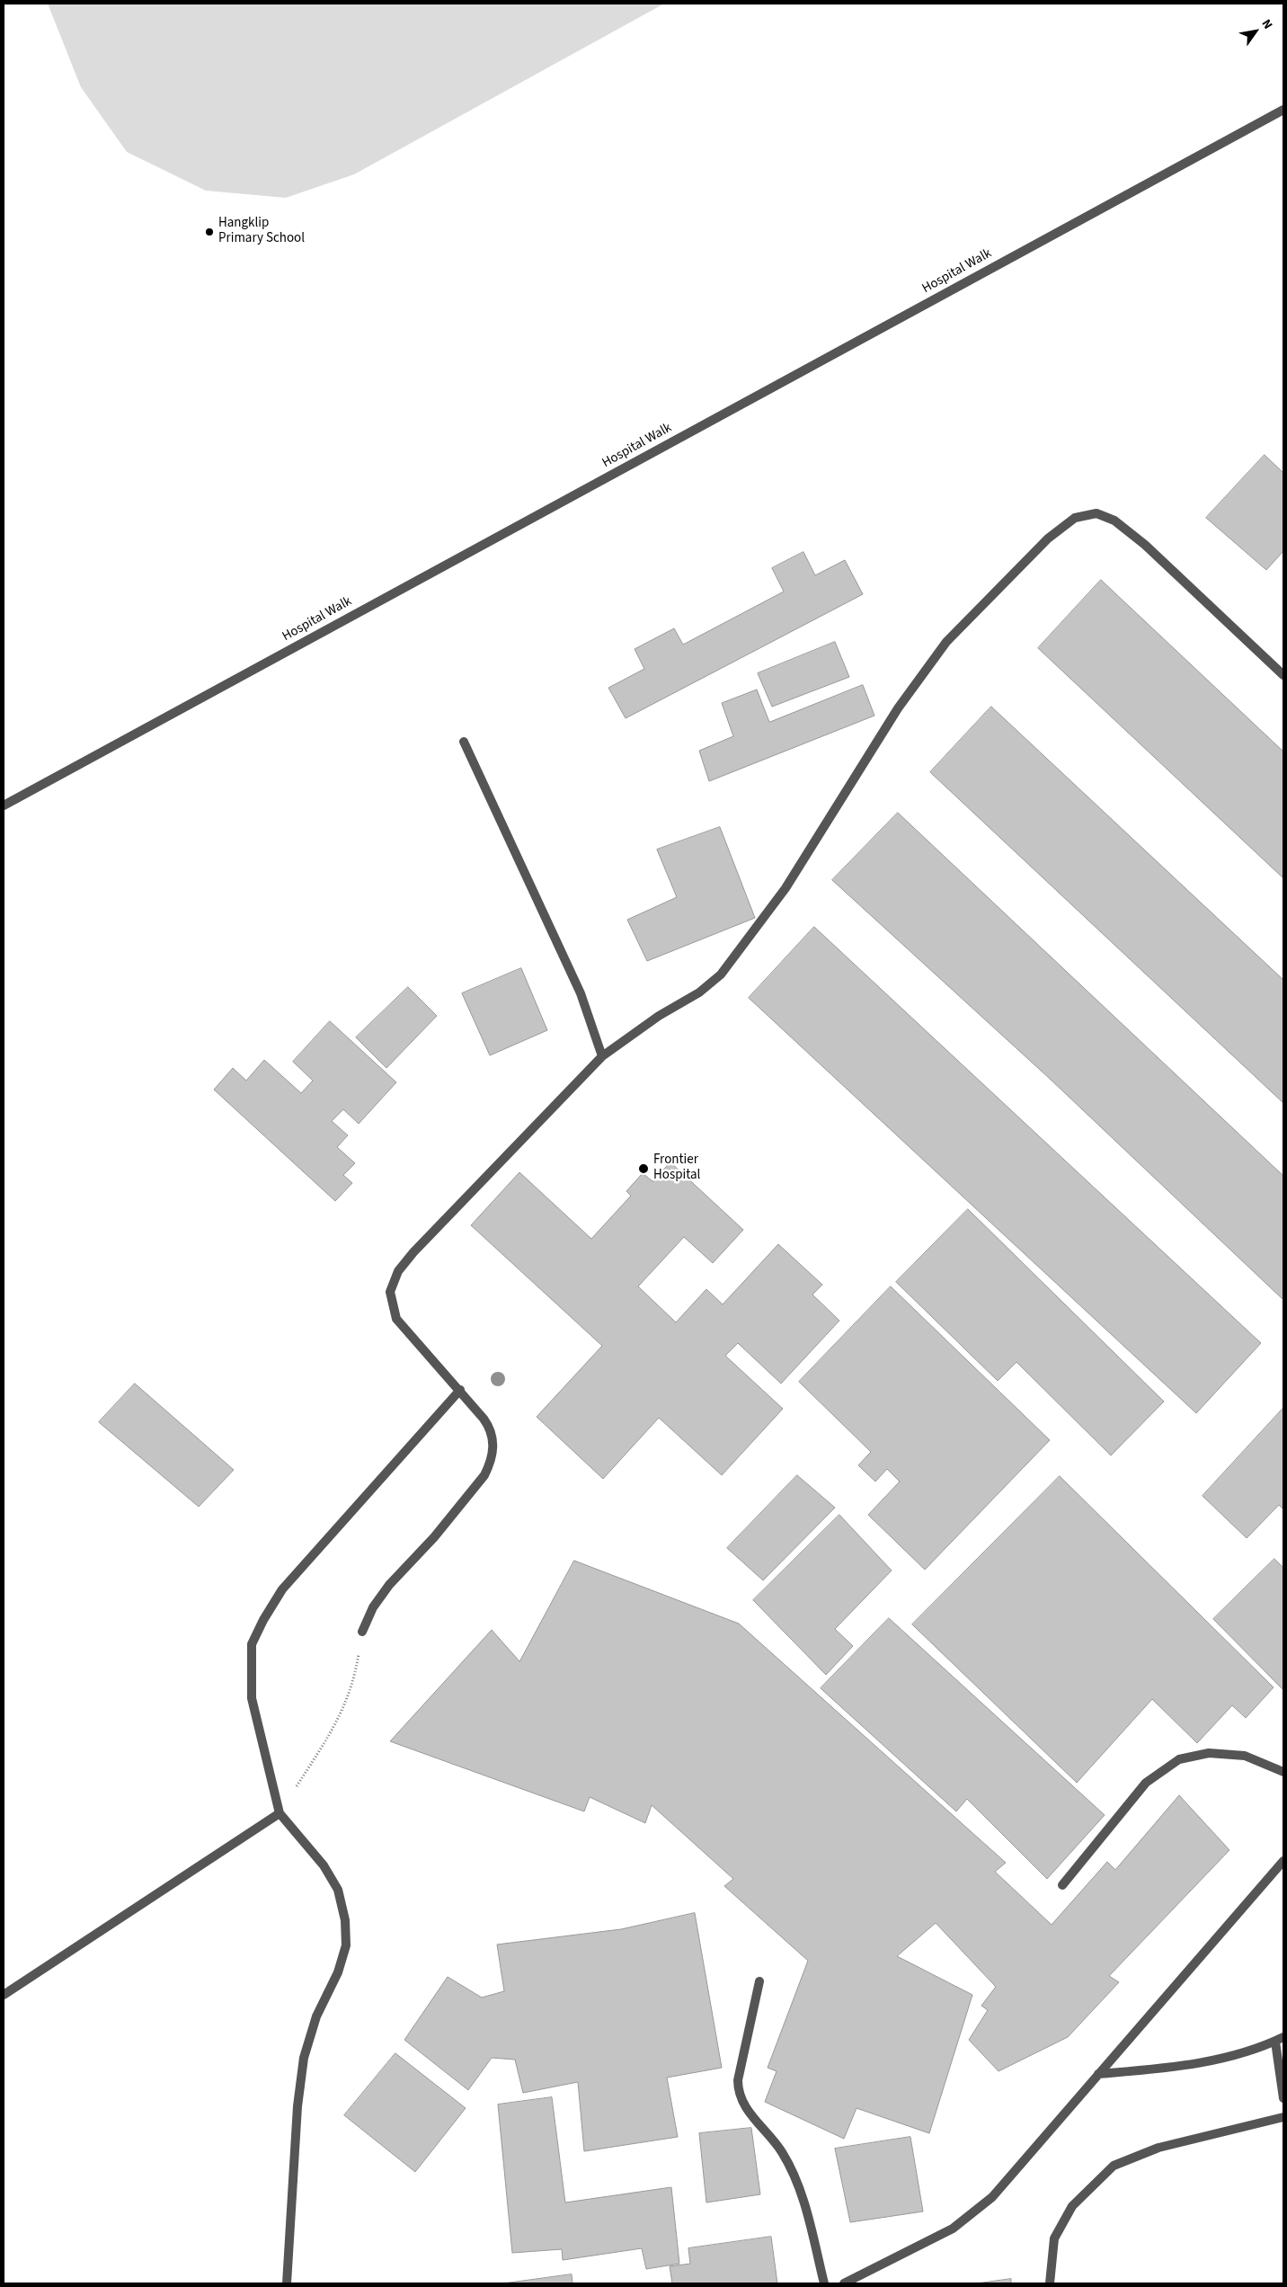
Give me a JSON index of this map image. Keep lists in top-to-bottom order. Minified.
{"streets":{"street":["Hospital Walk"]},"places":["Hangklip Primary School","Frontier Hospital"],"north":"top right"}
